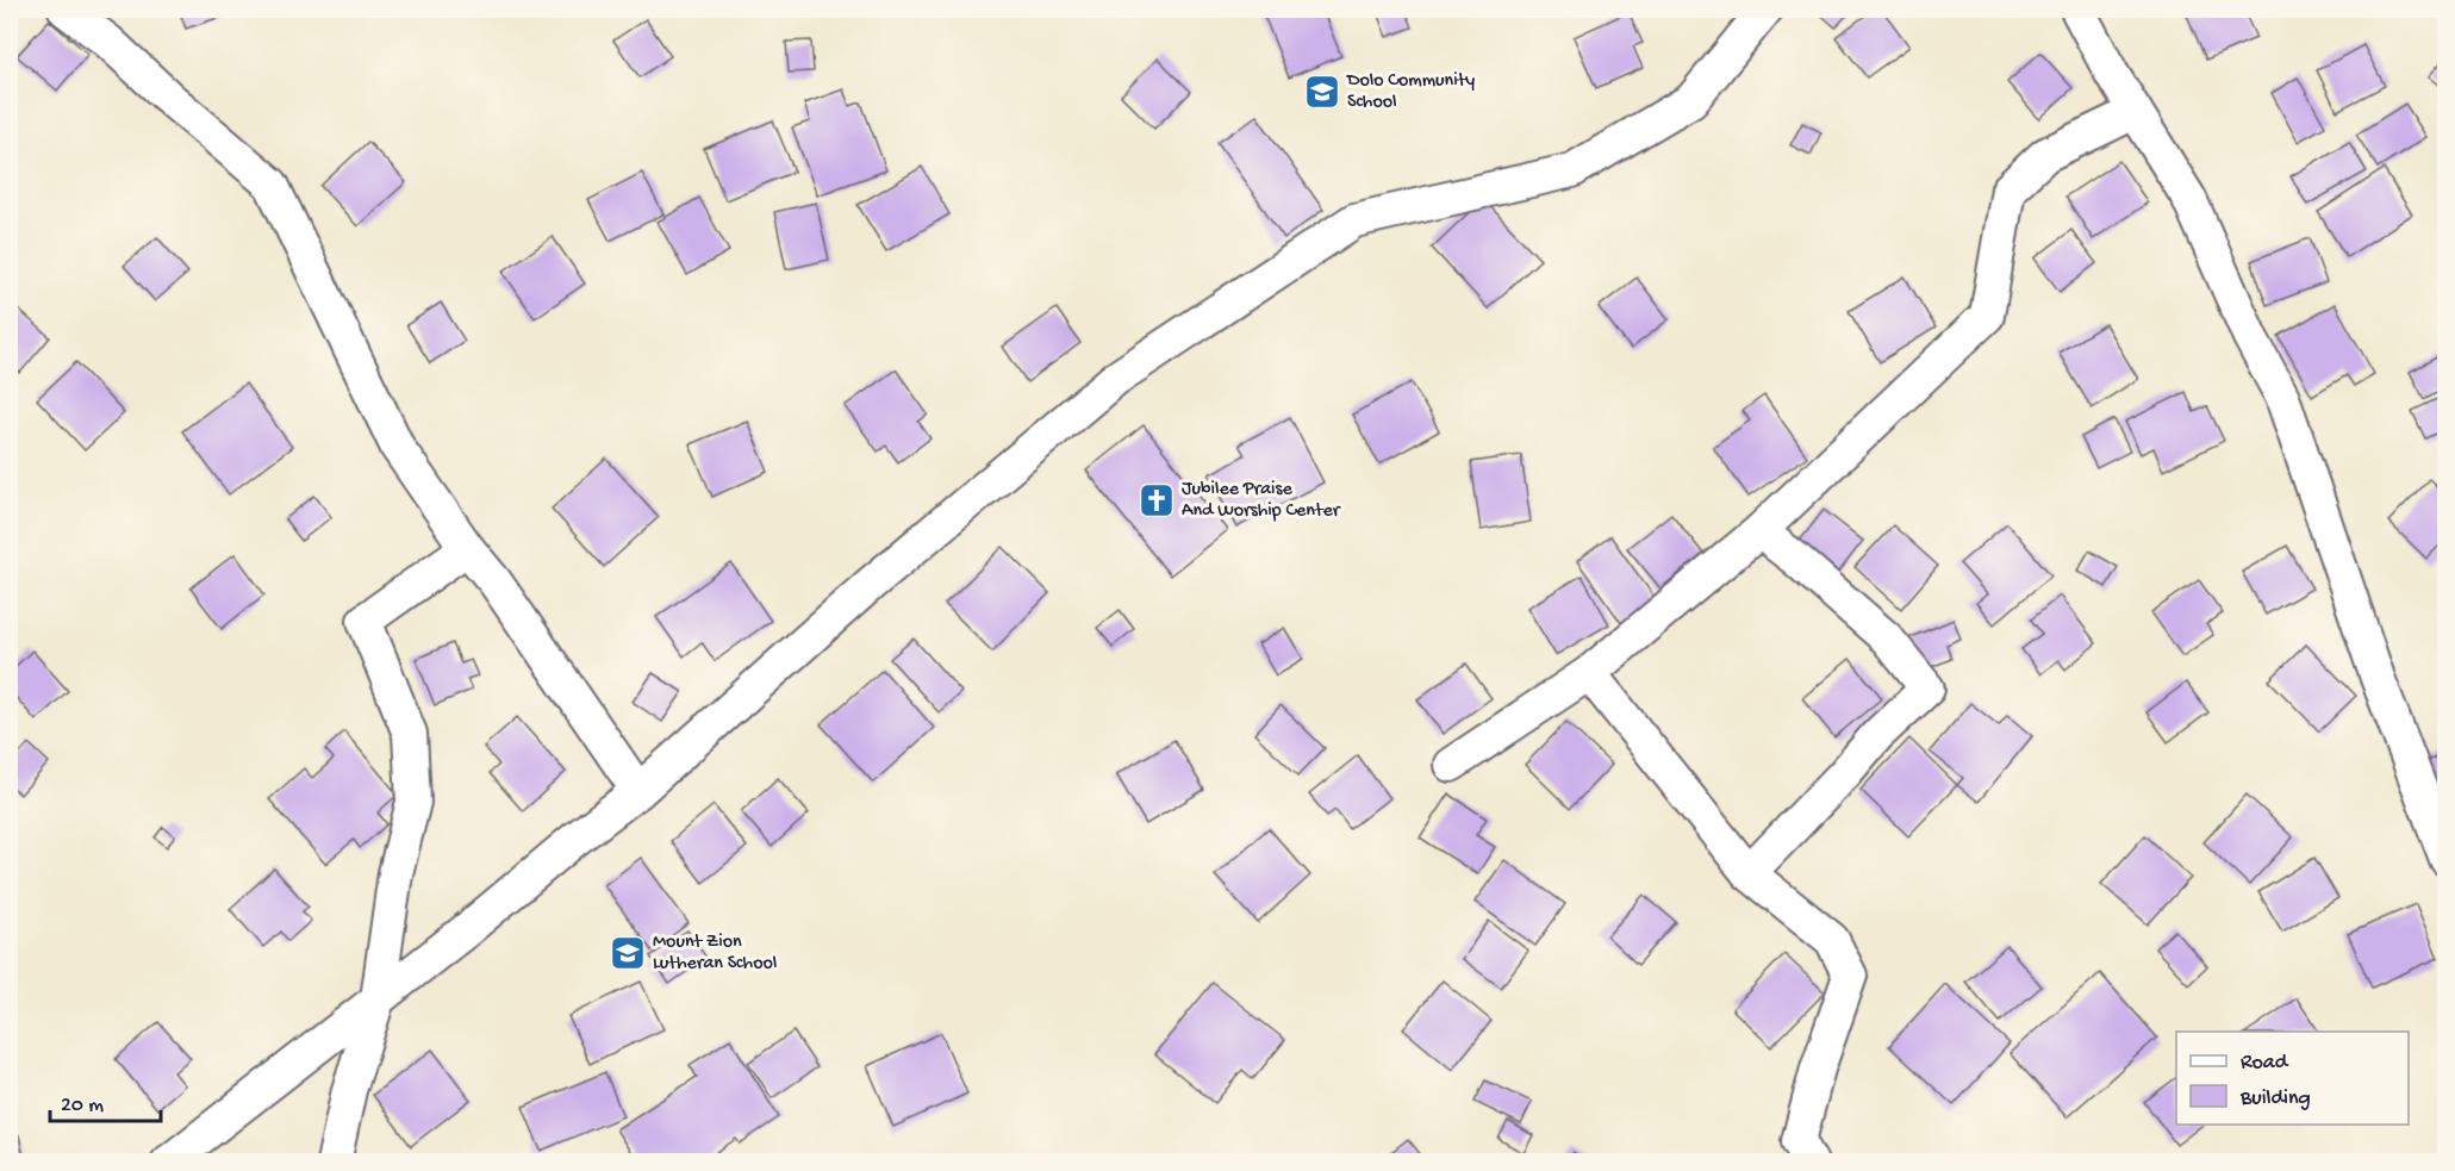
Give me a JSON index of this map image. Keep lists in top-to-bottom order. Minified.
{"places":{"school or university":["Dolo Community School","Mount Zion Lutheran School"],"church":["Jubilee Praise And Worship Center"]},"legend":["Road","Building"],"scale_bar":"20 m"}
